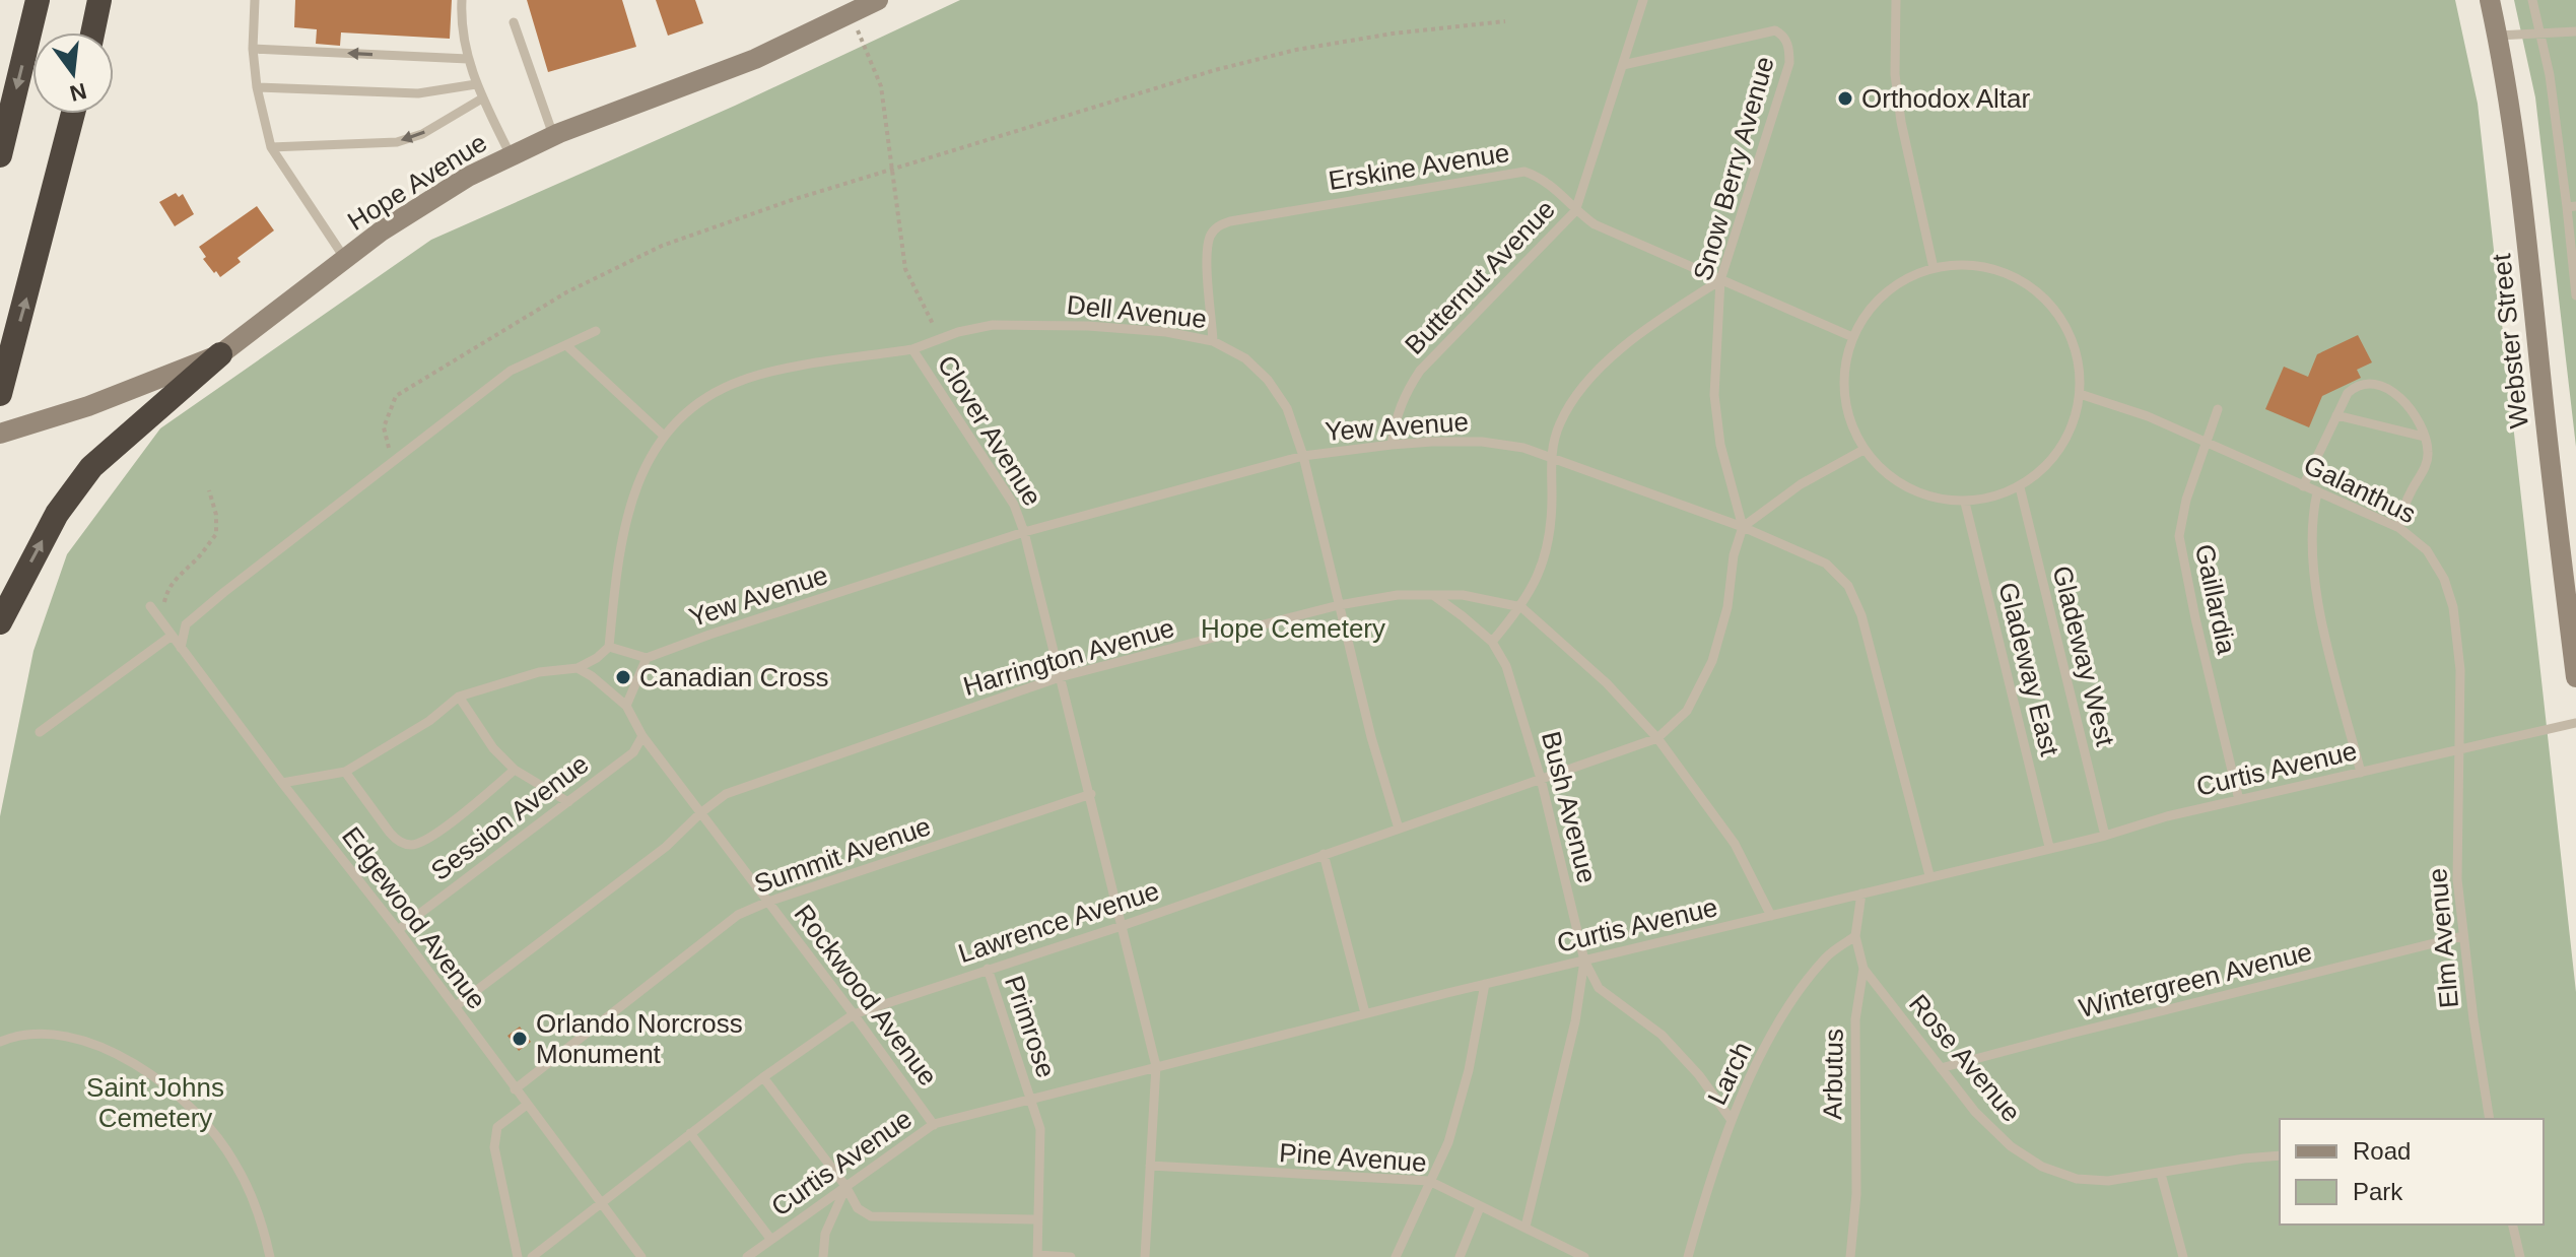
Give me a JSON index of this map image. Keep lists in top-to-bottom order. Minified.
{"streets":{"main road":["Hope Avenue","Webster Street"],"lane":["Erskine Avenue","Snow Berry Avenue","Butternut Avenue","Dell Avenue","Yew Avenue","Clover Avenue","Galanthus","Gaillardia","Gladeway West","Harrington Avenue","Gladeway East","Curtis Avenue","Bush Avenue","Session Avenue","Summit Avenue","Edgewood Avenue","Lawrence Avenue","Elm Avenue","Wintergreen Avenue","Rockwood Avenue","Primrose","Rose Avenue","Larch","Arbutus","Pine Avenue"]},"crossings":[["Erskine Avenue","Snow Berry Avenue"],["Erskine Avenue","Butternut Avenue"],["Erskine Avenue","Dell Avenue"],["Erskine Avenue","Galanthus"],["Erskine Avenue","Gladeway West"],["Erskine Avenue","Gladeway East"],["Snow Berry Avenue","Butternut Avenue"],["Snow Berry Avenue","Yew Avenue"],["Butternut Avenue","Yew Avenue"],["Dell Avenue","Yew Avenue"],["Dell Avenue","Clover Avenue"],["Dell Avenue","Harrington Avenue"],["Dell Avenue","Lawrence Avenue"],["Yew Avenue","Clover Avenue"],["Yew Avenue","Curtis Avenue"],["Clover Avenue","Harrington Avenue"],["Clover Avenue","Curtis Avenue"],["Clover Avenue","Summit Avenue"],["Clover Avenue","Lawrence Avenue"],["Clover Avenue","Pine Avenue"],["Galanthus","Gaillardia"],["Galanthus","Gladeway West"],["Galanthus","Gladeway East"],["Galanthus","Curtis Avenue"],["Galanthus","Elm Avenue"],["Gaillardia","Curtis Avenue"],["Gladeway West","Gladeway East"],["Gladeway West","Curtis Avenue"],["Harrington Avenue","Bush Avenue"],["Harrington Avenue","Edgewood Avenue"],["Harrington Avenue","Rockwood Avenue"],["Gladeway East","Curtis Avenue"],["Curtis Avenue","Bush Avenue"],["Curtis Avenue","Elm Avenue"],["Curtis Avenue","Rockwood Avenue"],["Curtis Avenue","Primrose"],["Curtis Avenue","Arbutus"],["Bush Avenue","Lawrence Avenue"],["Bush Avenue","Pine Avenue"],["Session Avenue","Edgewood Avenue"],["Session Avenue","Rockwood Avenue"],["Summit Avenue","Edgewood Avenue"],["Summit Avenue","Rockwood Avenue"],["Edgewood Avenue","Lawrence Avenue"],["Lawrence Avenue","Rockwood Avenue"],["Lawrence Avenue","Primrose"],["Elm Avenue","Wintergreen Avenue"],["Wintergreen Avenue","Rose Avenue"],["Rose Avenue","Arbutus"],["Larch","Arbutus"]],"parks":["Hope Cemetery","Saint Johns Cemetery"],"places":["Orthodox Altar","Canadian Cross","Orlando Norcross Monument"],"legend":["Road","Park"],"north":"bottom"}
